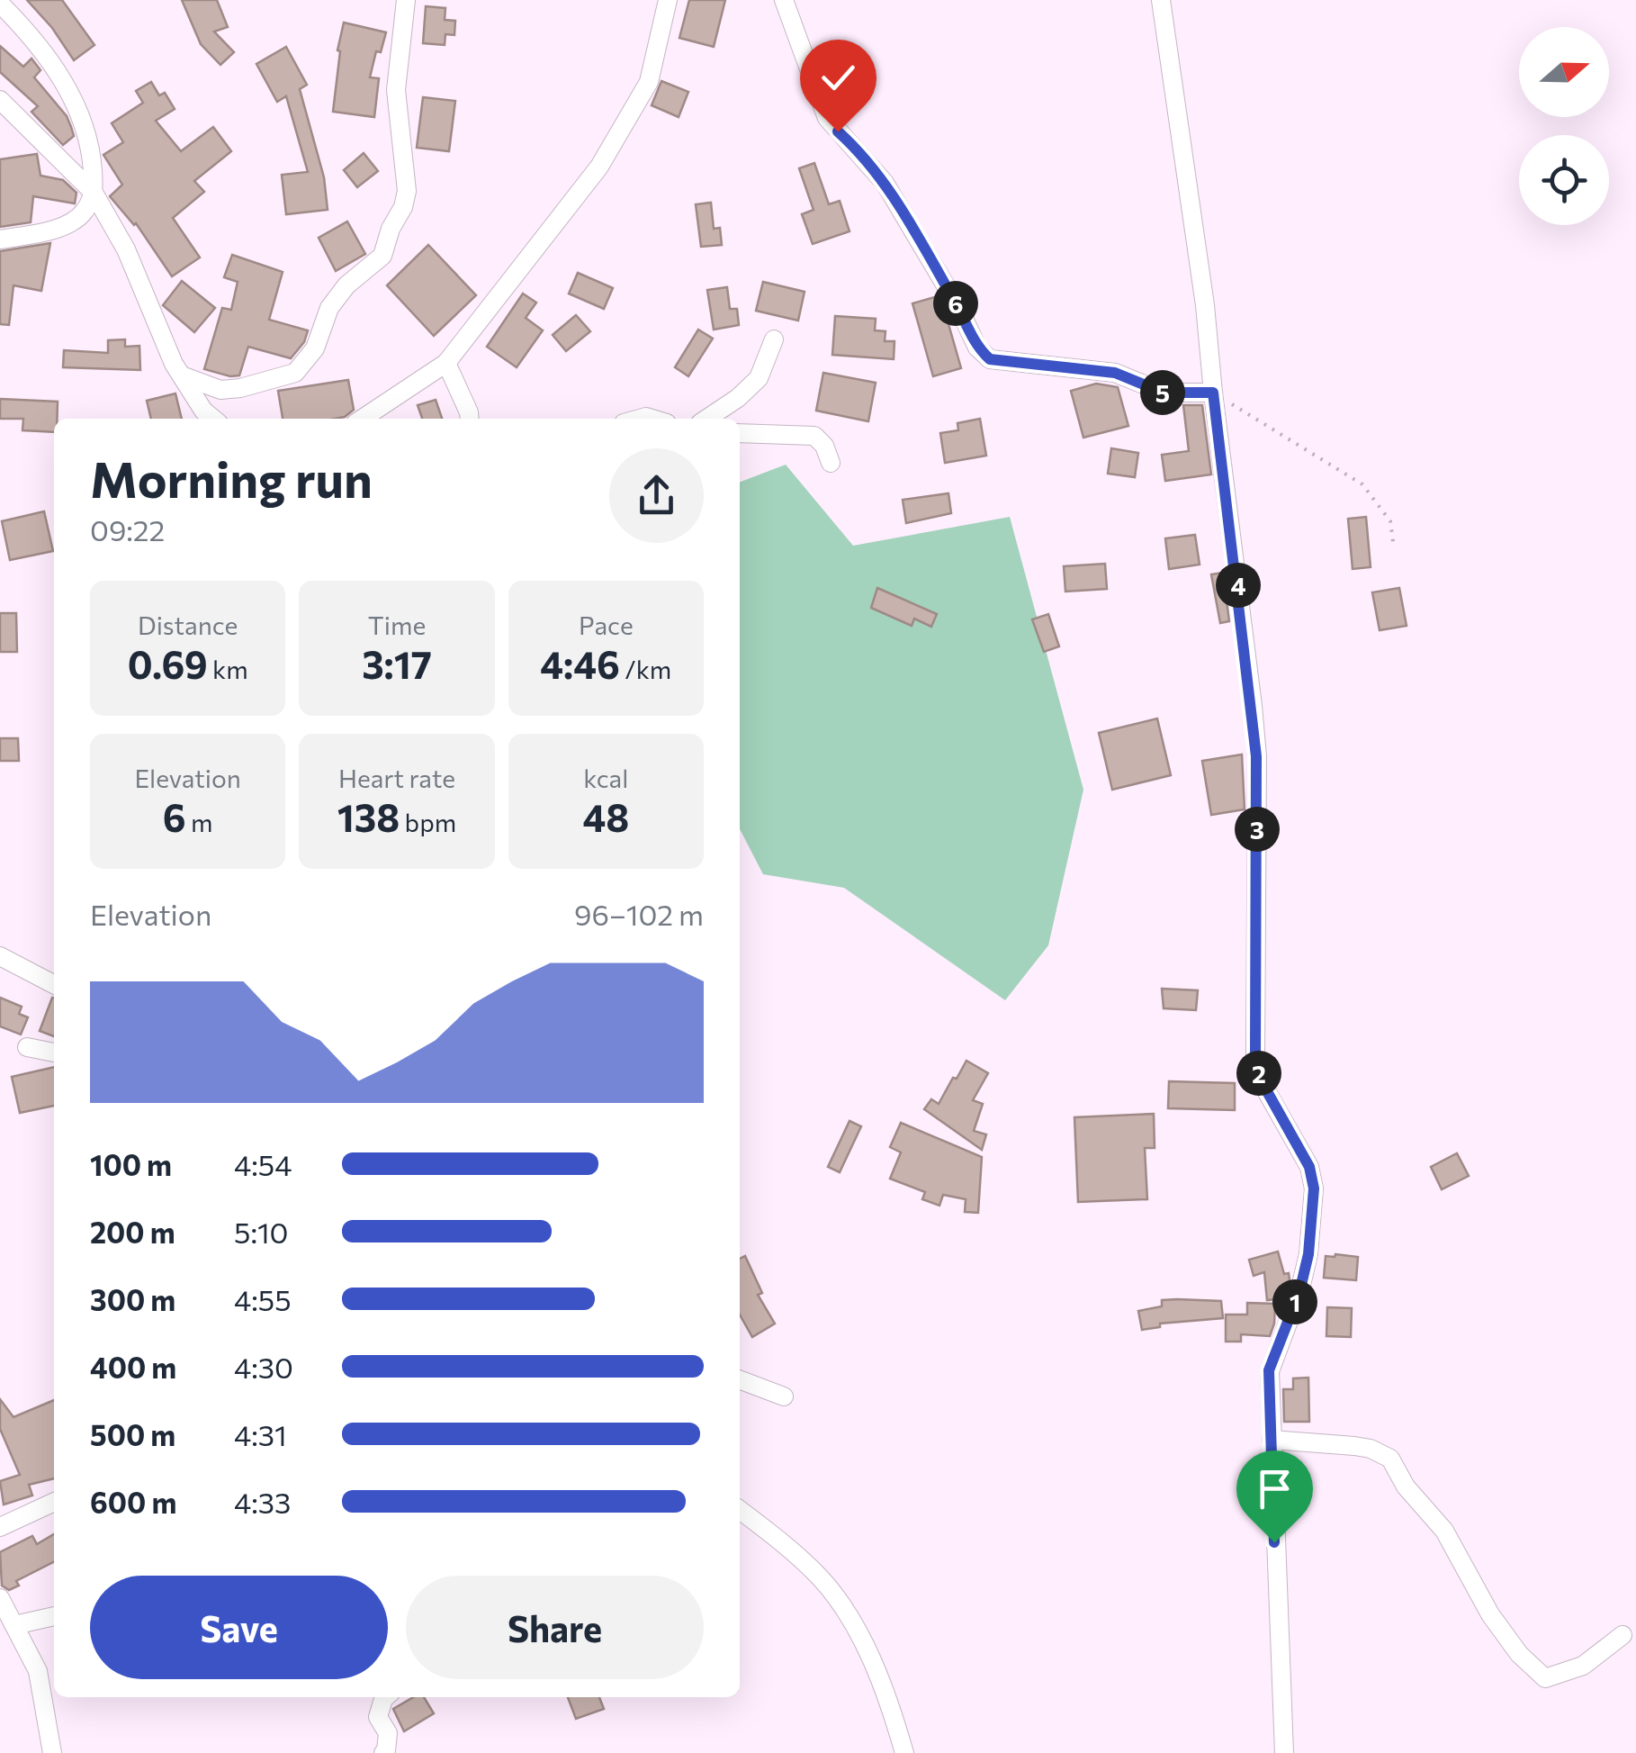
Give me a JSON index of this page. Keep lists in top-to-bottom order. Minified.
{"north":"right","page":{"pins":["6","5","4","3","2","1"],"heading":["Morning run","09:22"],"stats":[["Distance","0.69 km"],["Time","3:17"],["Pace","4:46 /km"],["Elevation","6 m"],["Heart rate","138 bpm"],["kcal","48"]],"chart":["Elevation","96–102 m"],"list":[{"name":"100 m","note":"4:54"},{"name":"200 m","note":"5:10"},{"name":"300 m","note":"4:55"},{"name":"400 m","note":"4:30"},{"name":"500 m","note":"4:31"},{"name":"600 m","note":"4:33"}],"buttons":["Save","Share"]}}
